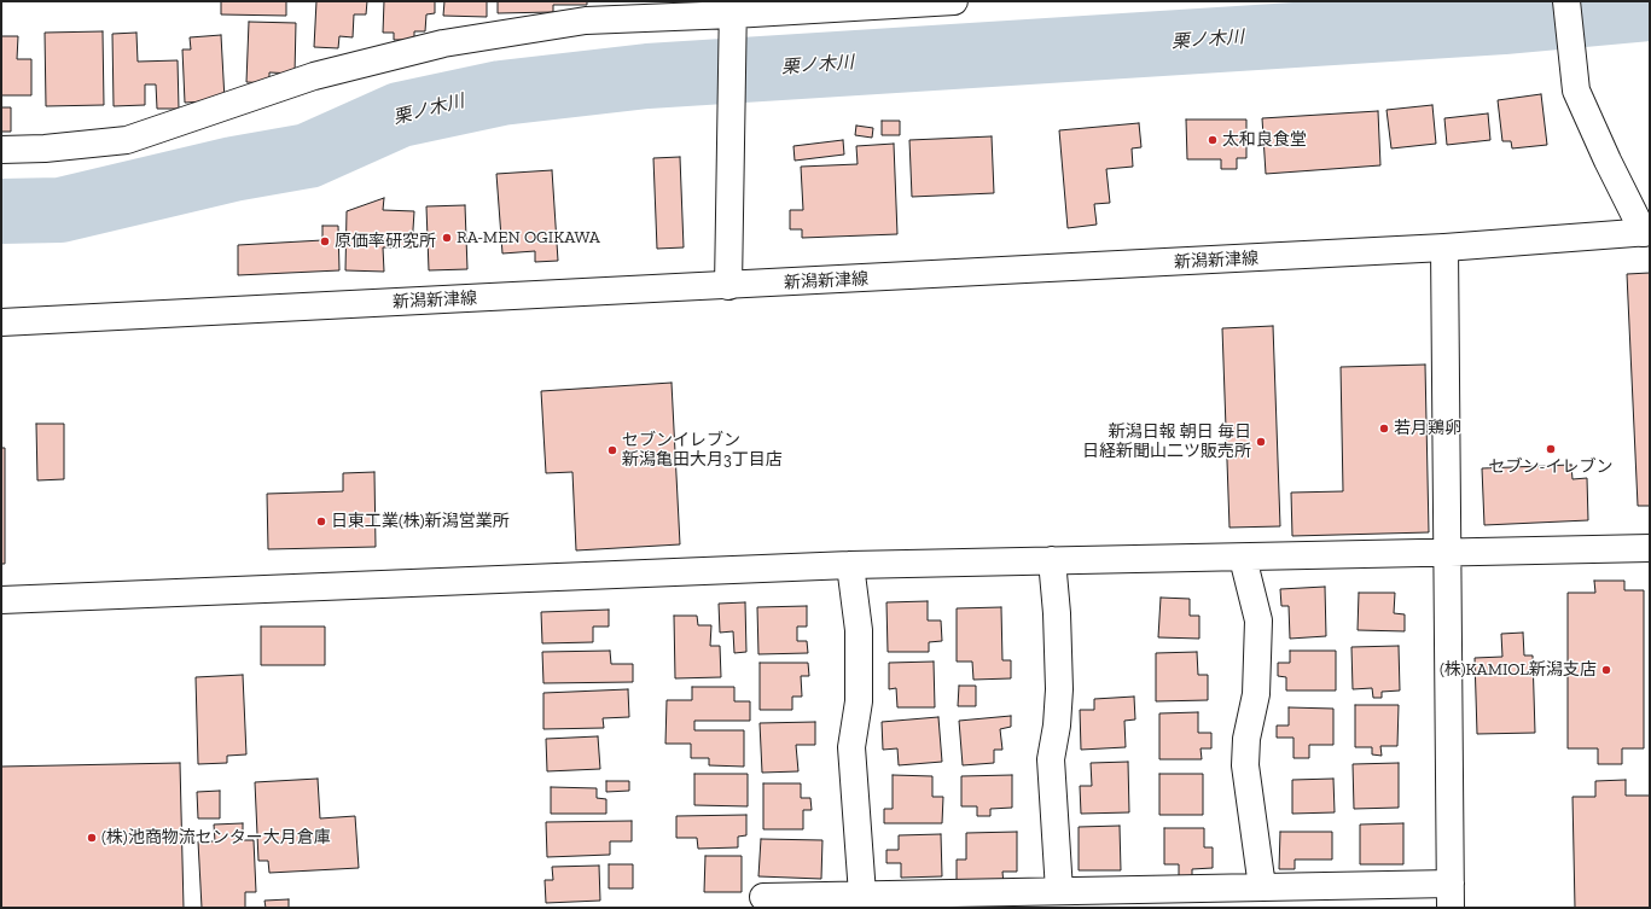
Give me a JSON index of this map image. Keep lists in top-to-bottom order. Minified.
{"streets":{"street":["新潟新津線"]},"water":["栗ノ木川"],"places":["太和良食堂","RA-MEN OGIKAWA","原価率研究所","若月鶏卵","新潟日報 朝日 毎日 日経新聞山二ツ販売所","セブン-イレブン","セブンイレブン 新潟亀田大月3丁目店","日東工業(株)新潟営業所","(株)KAMIOL新潟支店","(株)池商物流センター大月倉庫"]}
